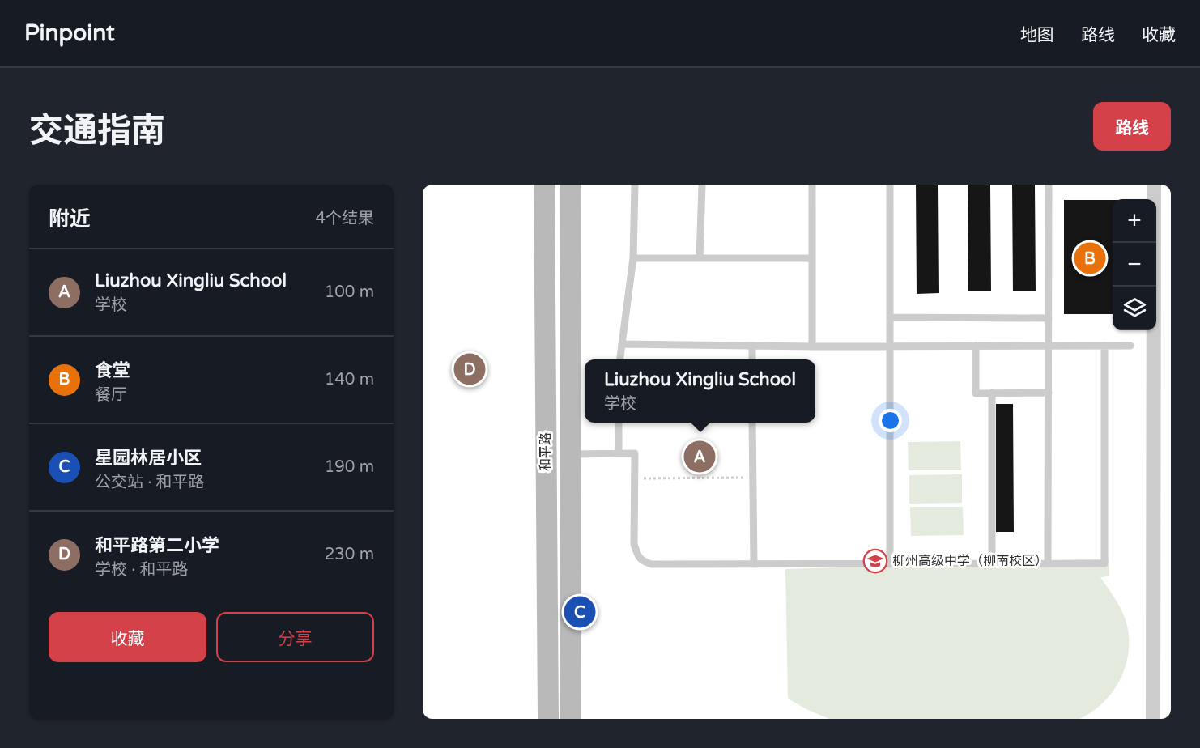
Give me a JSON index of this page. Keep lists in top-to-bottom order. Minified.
{"streets":{"main road":["和平路"]},"places":{"school or university":["柳州高级中学（柳南校区）"]},"page":{"header":"Pinpoint","nav":["地图","路线","收藏"],"title":"交通指南","buttons":["路线",["收藏","分享"]],"heading":["附近","4个结果"],"map_buttons":["+","−"],"pins":["B","D","A","C"],"list":[{"mark":"A","name":"Liuzhou Xingliu School","note":"学校","value":"100 m"},{"mark":"B","name":"食堂","note":"餐厅","value":"140 m"},{"mark":"C","name":"星园林居小区","note":"公交站 · 和平路","value":"190 m"},{"mark":"D","name":"和平路第二小学","note":"学校 · 和平路","value":"230 m"}],"popup":["Liuzhou Xingliu School","学校"]}}
